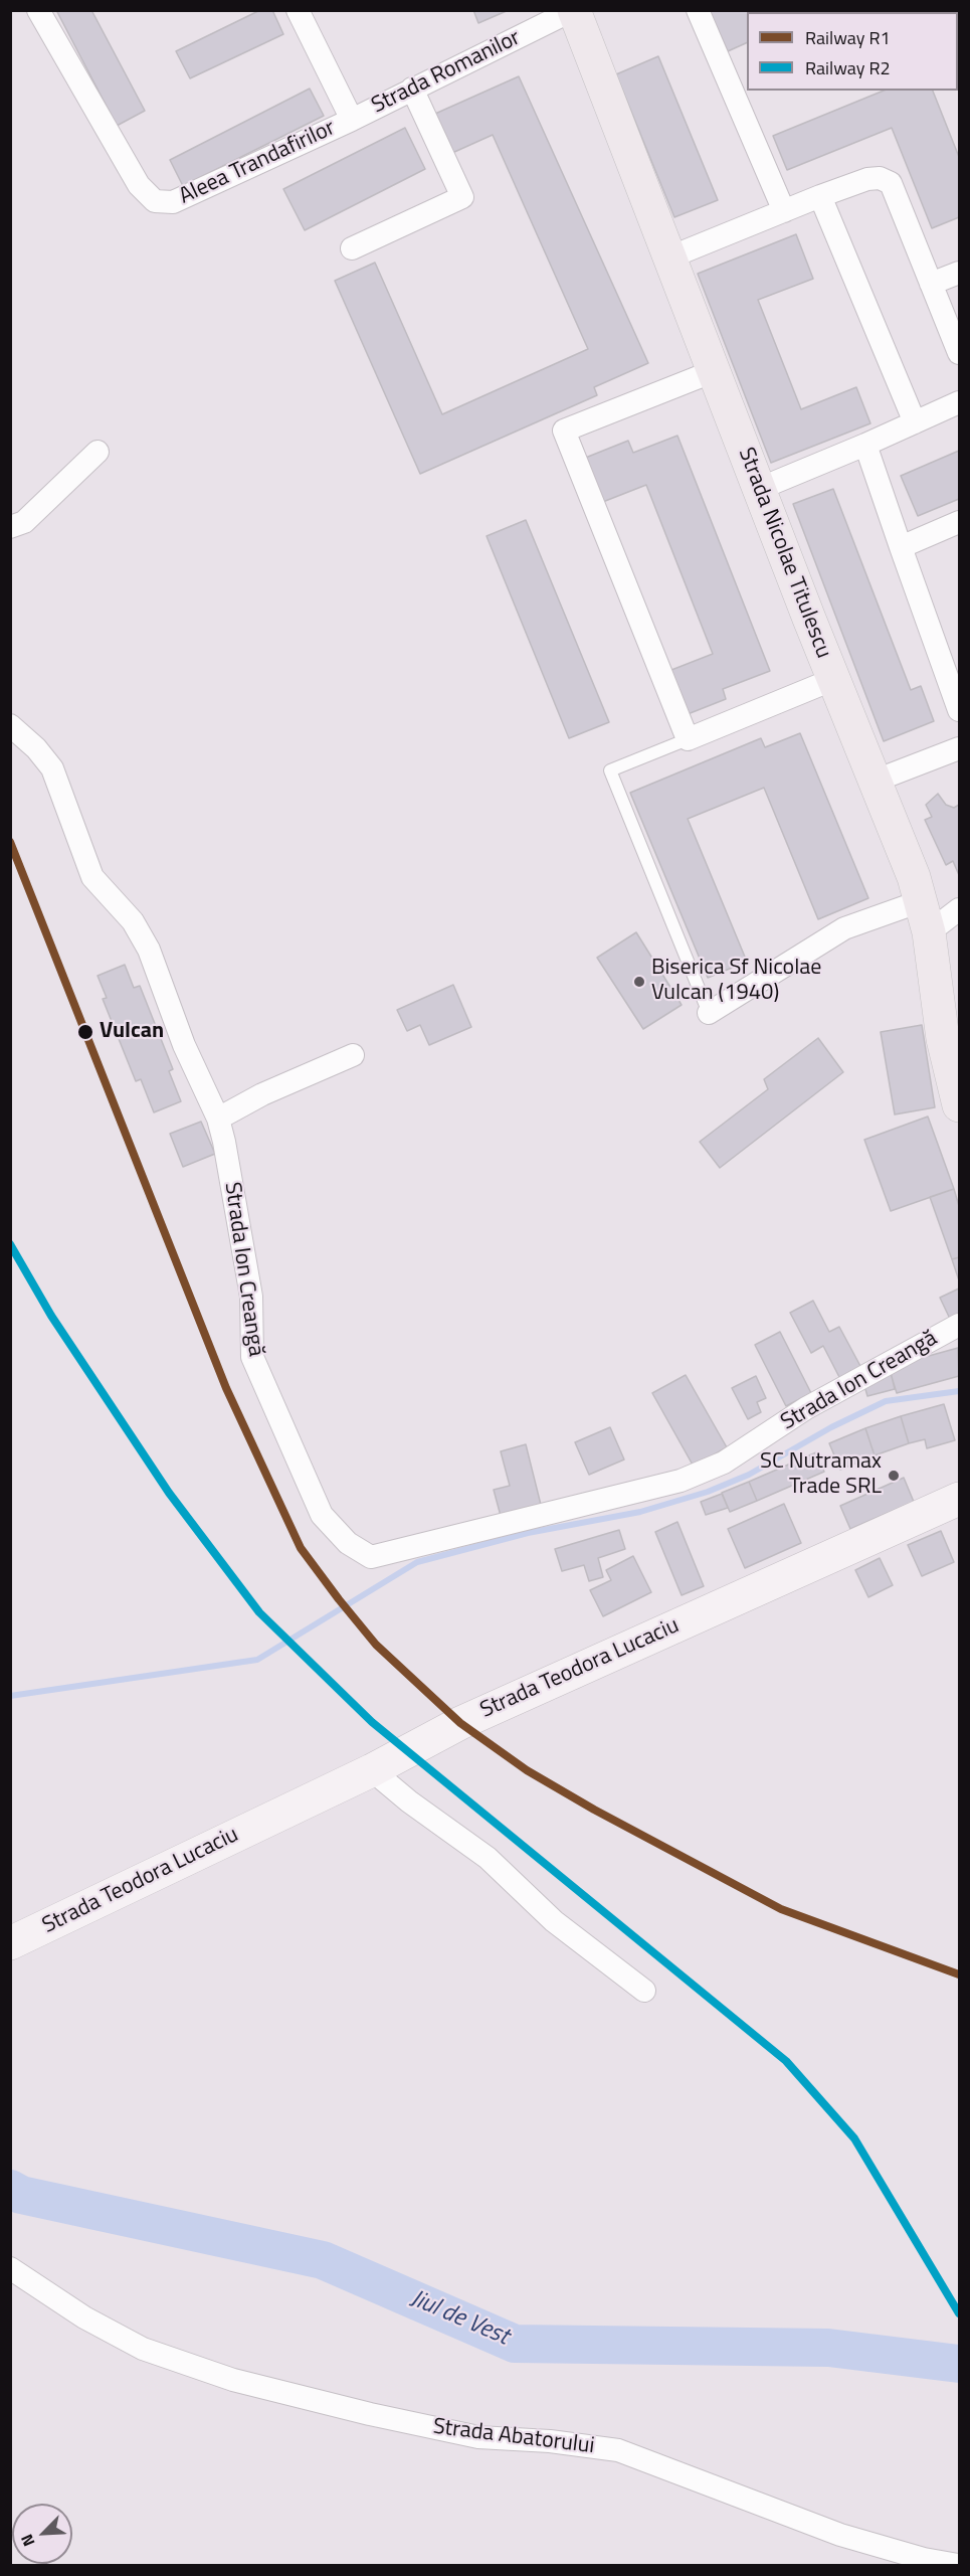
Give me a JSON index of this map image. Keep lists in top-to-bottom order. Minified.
{"streets":{"main road":["Strada Nicolae Titulescu","Strada Teodora Lucaciu"],"street":["Strada Romanilor","Aleea Trandafirilor","Strada Ion Creangă","Strada Abatorului"]},"crossings":[["Strada Romanilor","Aleea Trandafirilor"],["Strada Romanilor","Strada Nicolae Titulescu"]],"water":["Jiul de Vest"],"places":["Biserica Sf Nicolae Vulcan (1940)","Vulcan","SC Nutramax Trade SRL"],"lines":["rail line R1","rail line R2"],"legend":["Railway R1","Railway R2"],"north":"bottom left"}
